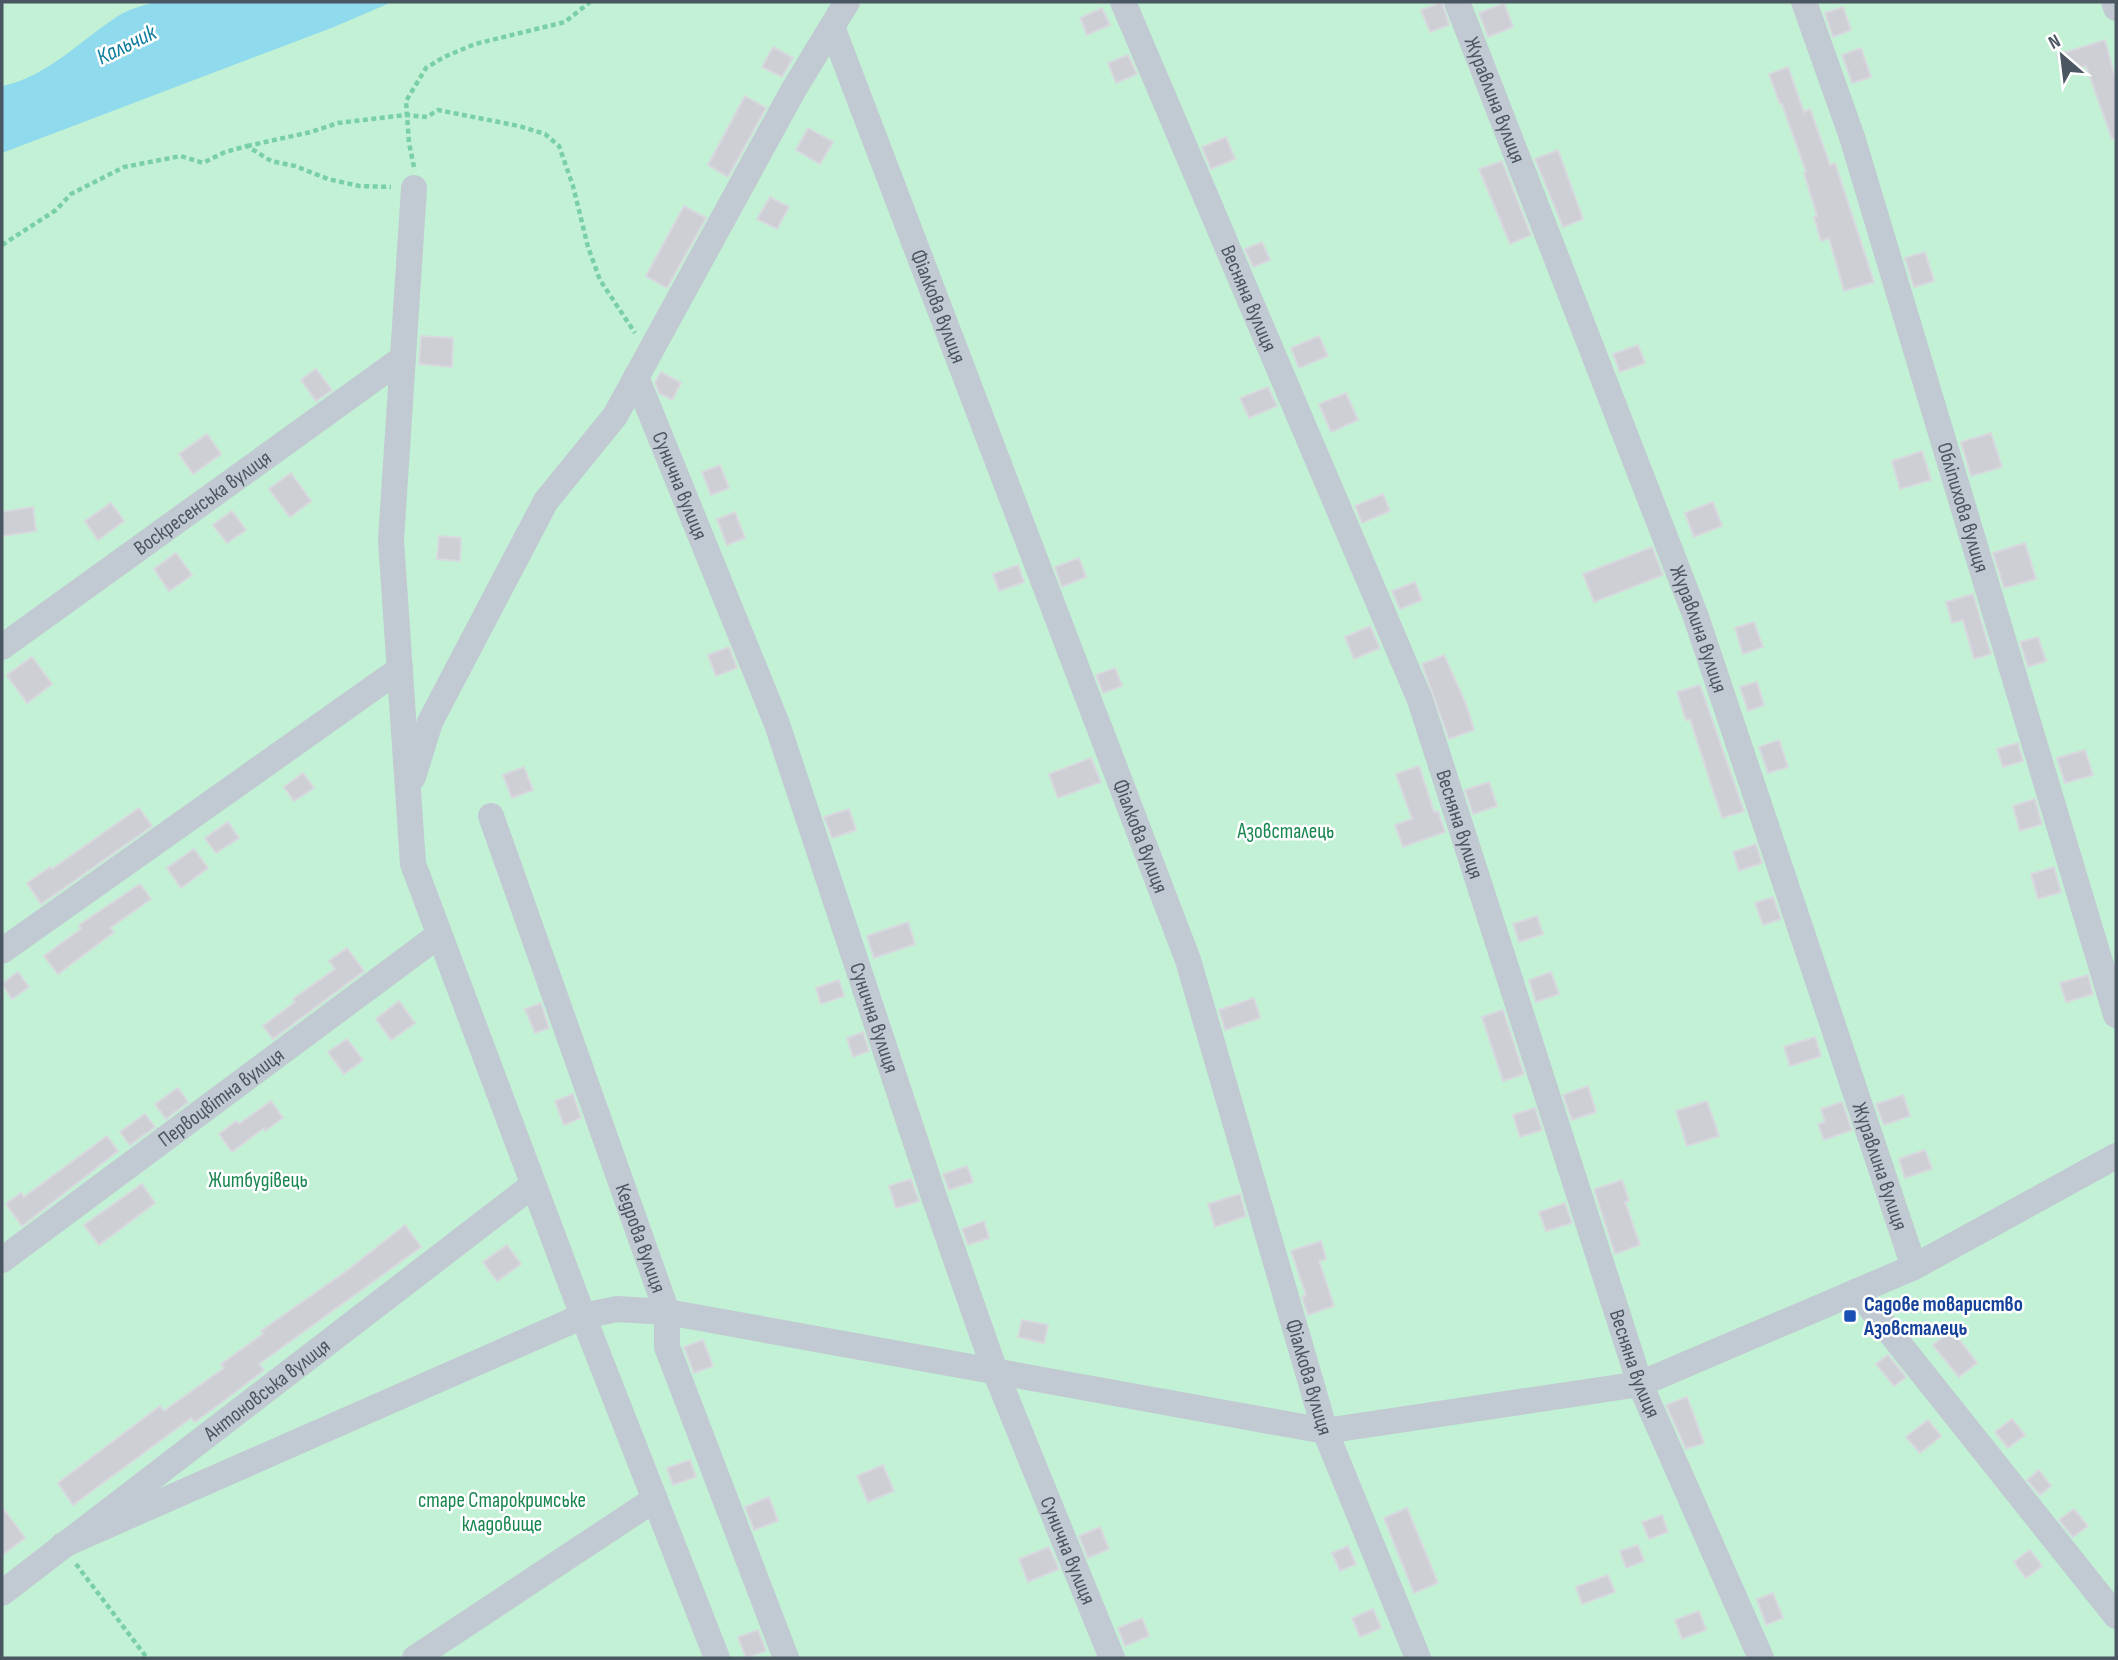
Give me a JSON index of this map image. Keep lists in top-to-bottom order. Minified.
{"streets":{"street":["Журавлина вулиця","Весняна вулиця","Фіалкова вулиця","Сунична вулиця","Воскресенська вулиця","Обліпихова вулиця","Первоцвітна вулиця","Кедрова вулиця","Антоновська вулиця"]},"water":["Кальчик"],"parks":["Азовсталець","Житбудівець","старе Старокримське кладовище"],"places":{"transit":["Садове товариство Азовсталець"]},"north":"top left"}
